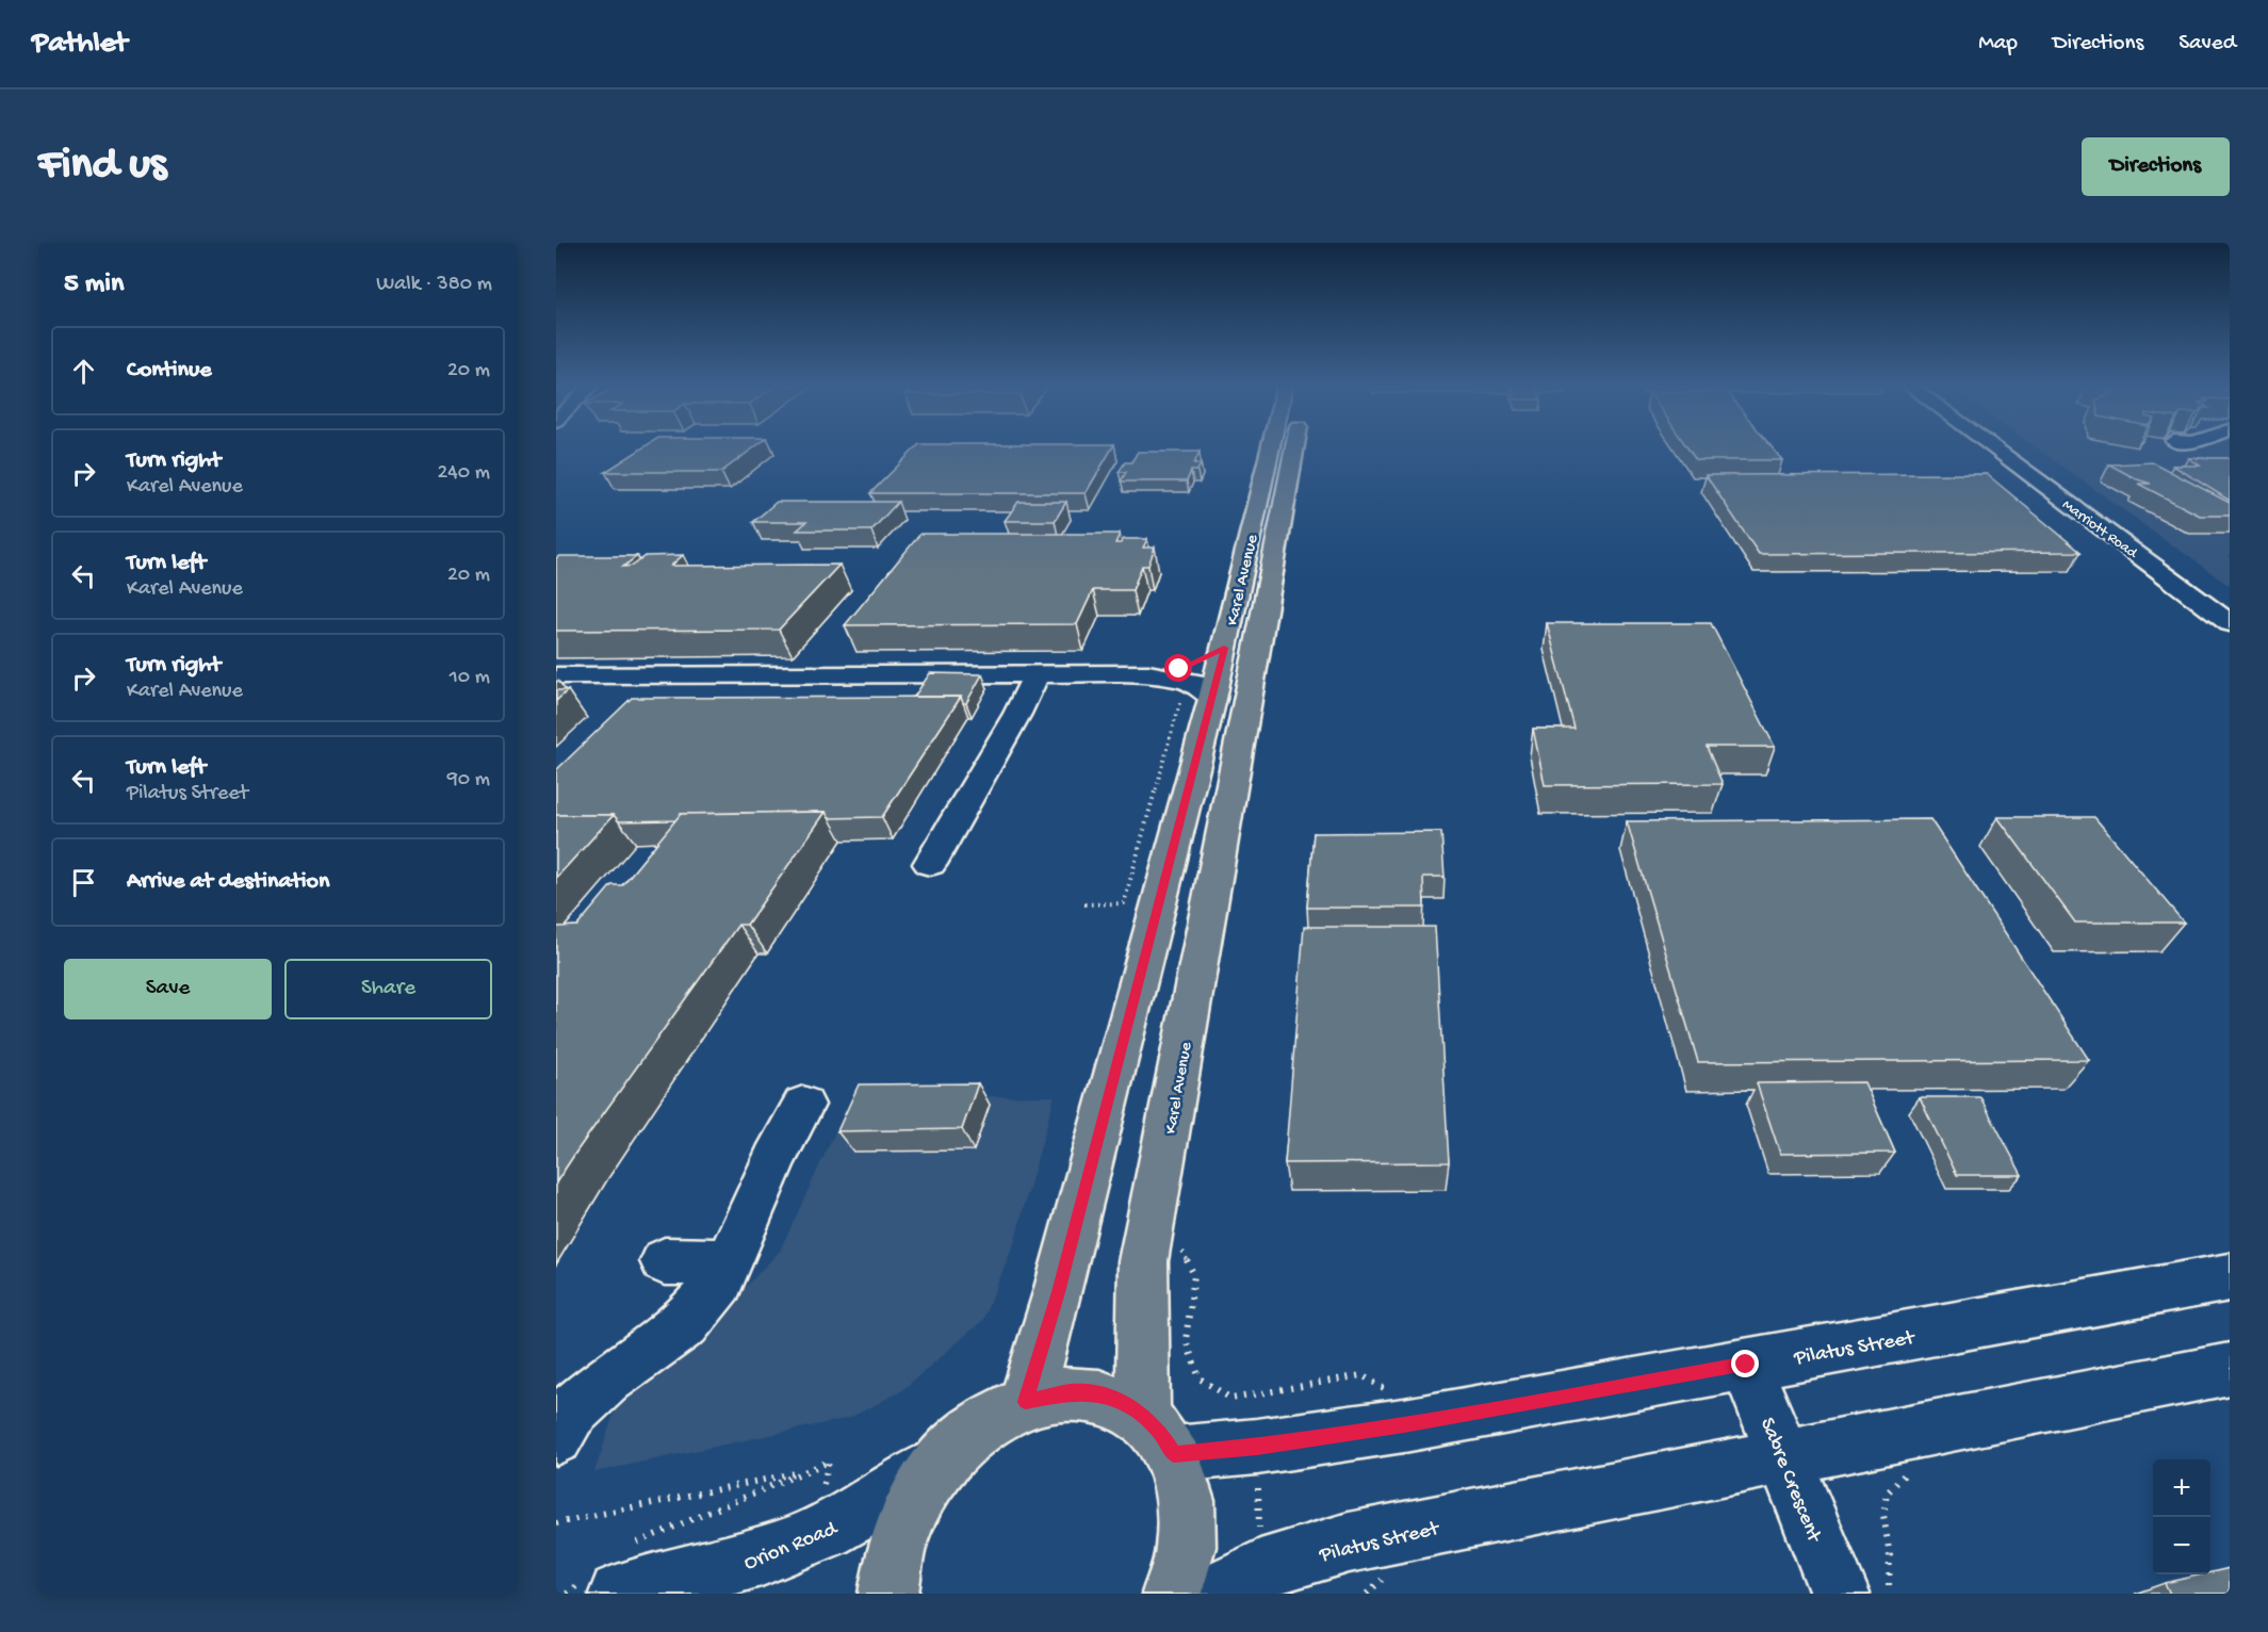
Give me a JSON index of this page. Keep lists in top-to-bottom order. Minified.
{"streets":{"main road":["Karel Avenue"],"street":["Marriott Road","Pilatus Street","Sabre Crescent","Orion Road"]},"crossings":[["Karel Avenue","Pilatus Street"],["Pilatus Street","Sabre Crescent"]],"page":{"header":"Pathlet","nav":["Map","Directions","Saved"],"buttons":["Directions",["Save","Share"]],"title":"Find us","heading":["5 min","Walk · 380 m"],"list":[["Continue","20 m"],["Turn right","Karel Avenue","240 m"],["Turn left","Karel Avenue","20 m"],["Turn right","Karel Avenue","10 m"],["Turn left","Pilatus Street","90 m"],"Arrive at destination"],"map_buttons":["+","−"]}}
